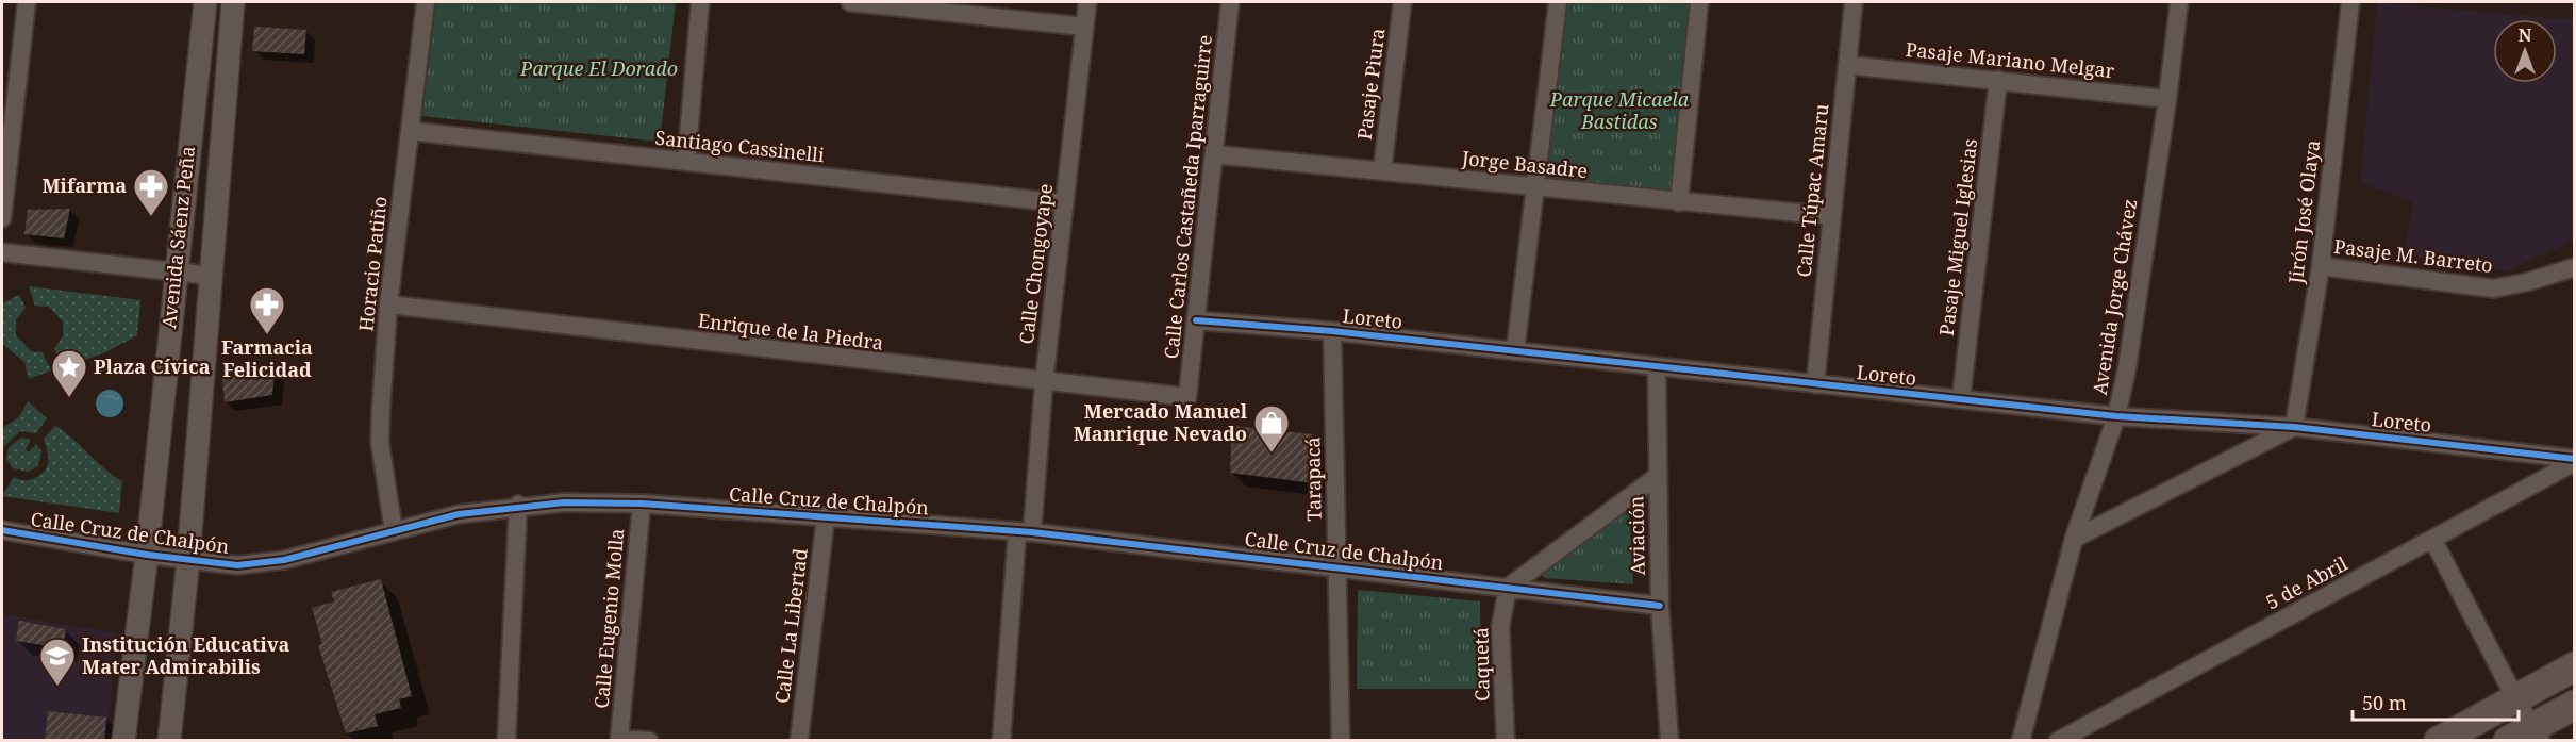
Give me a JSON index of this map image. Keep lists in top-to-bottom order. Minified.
{"streets":{"street":["Pasaje Mariano Melgar","Pasaje Piura","Santiago Cassinelli","Jorge Basadre","Calle Túpac Amaru","Calle Carlos Castañeda Iparraguirre","Jirón José Olaya","Avenida Sáenz Peña","Pasaje Miguel Iglesias","Pasaje M. Barreto","Horacio Patiño","Calle Chongoyape","Avenida Jorge Chávez","Loreto","Enrique de la Piedra","Tarapacá","Calle Cruz de Chalpón","Aviación","5 de Abril","Calle Eugenio Molla","Calle La Libertad","Caquetá"]},"crossings":[["Pasaje Mariano Melgar","Calle Túpac Amaru"],["Pasaje Mariano Melgar","Pasaje Miguel Iglesias"],["Pasaje Mariano Melgar","Avenida Jorge Chávez"],["Pasaje Piura","Jorge Basadre"],["Santiago Cassinelli","Horacio Patiño"],["Santiago Cassinelli","Calle Chongoyape"],["Jorge Basadre","Calle Túpac Amaru"],["Jorge Basadre","Calle Carlos Castañeda Iparraguirre"],["Calle Túpac Amaru","Loreto"],["Calle Carlos Castañeda Iparraguirre","Loreto"],["Calle Carlos Castañeda Iparraguirre","Enrique de la Piedra"],["Jirón José Olaya","Pasaje M. Barreto"],["Jirón José Olaya","Loreto"],["Avenida Sáenz Peña","Calle Cruz de Chalpón"],["Pasaje Miguel Iglesias","Loreto"],["Horacio Patiño","Enrique de la Piedra"],["Horacio Patiño","Calle Cruz de Chalpón"],["Calle Chongoyape","Enrique de la Piedra"],["Calle Chongoyape","Calle Cruz de Chalpón"],["Avenida Jorge Chávez","Loreto"],["Loreto","Tarapacá"],["Loreto","Aviación"],["Loreto","5 de Abril"],["Tarapacá","Calle Cruz de Chalpón"],["Calle Cruz de Chalpón","Aviación"],["Calle Cruz de Chalpón","Calle Eugenio Molla"],["Calle Cruz de Chalpón","Calle La Libertad"],["Calle Cruz de Chalpón","Caquetá"]],"parks":["Parque El Dorado","Parque Micaela Bastidas"],"places":{"pharmacy":["Mifarma","Farmacia Felicidad"],"place":["Plaza Cívica"],"shop":["Mercado Manuel Manrique Nevado"],"school or university":["Institución Educativa Mater Admirabilis"]},"scale_bar":"50 m","north":"top"}
